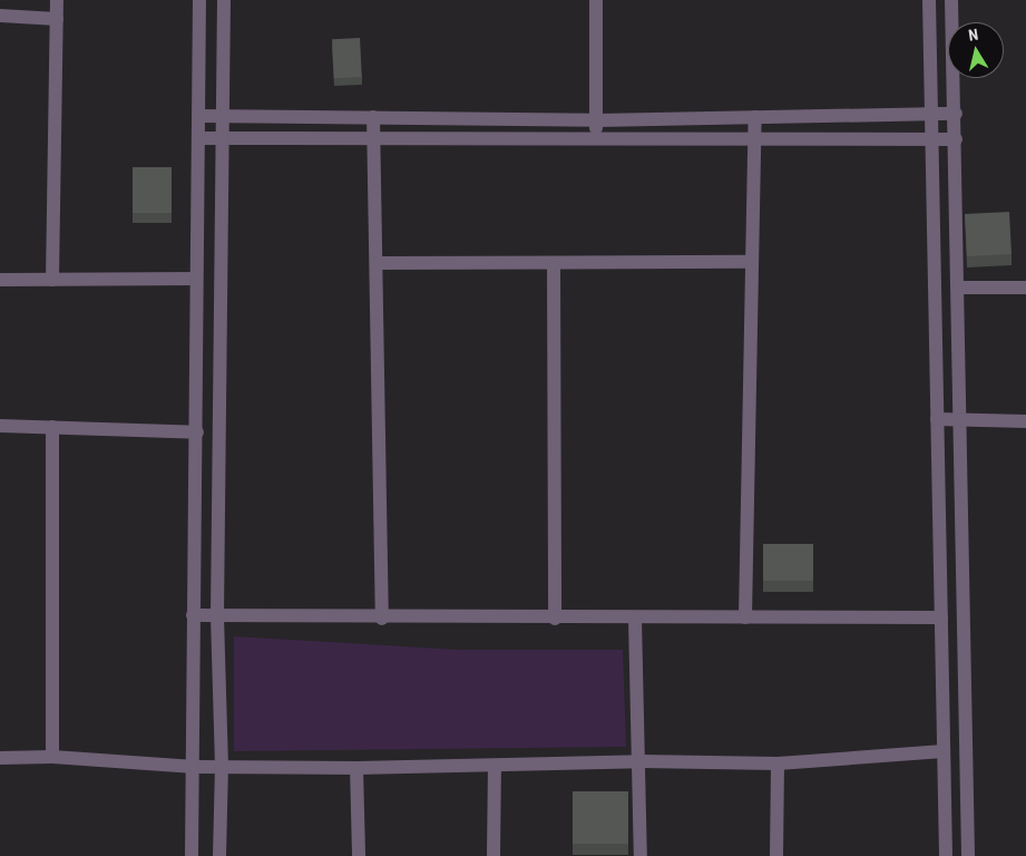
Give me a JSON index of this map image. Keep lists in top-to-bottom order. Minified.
{"north":"top"}
